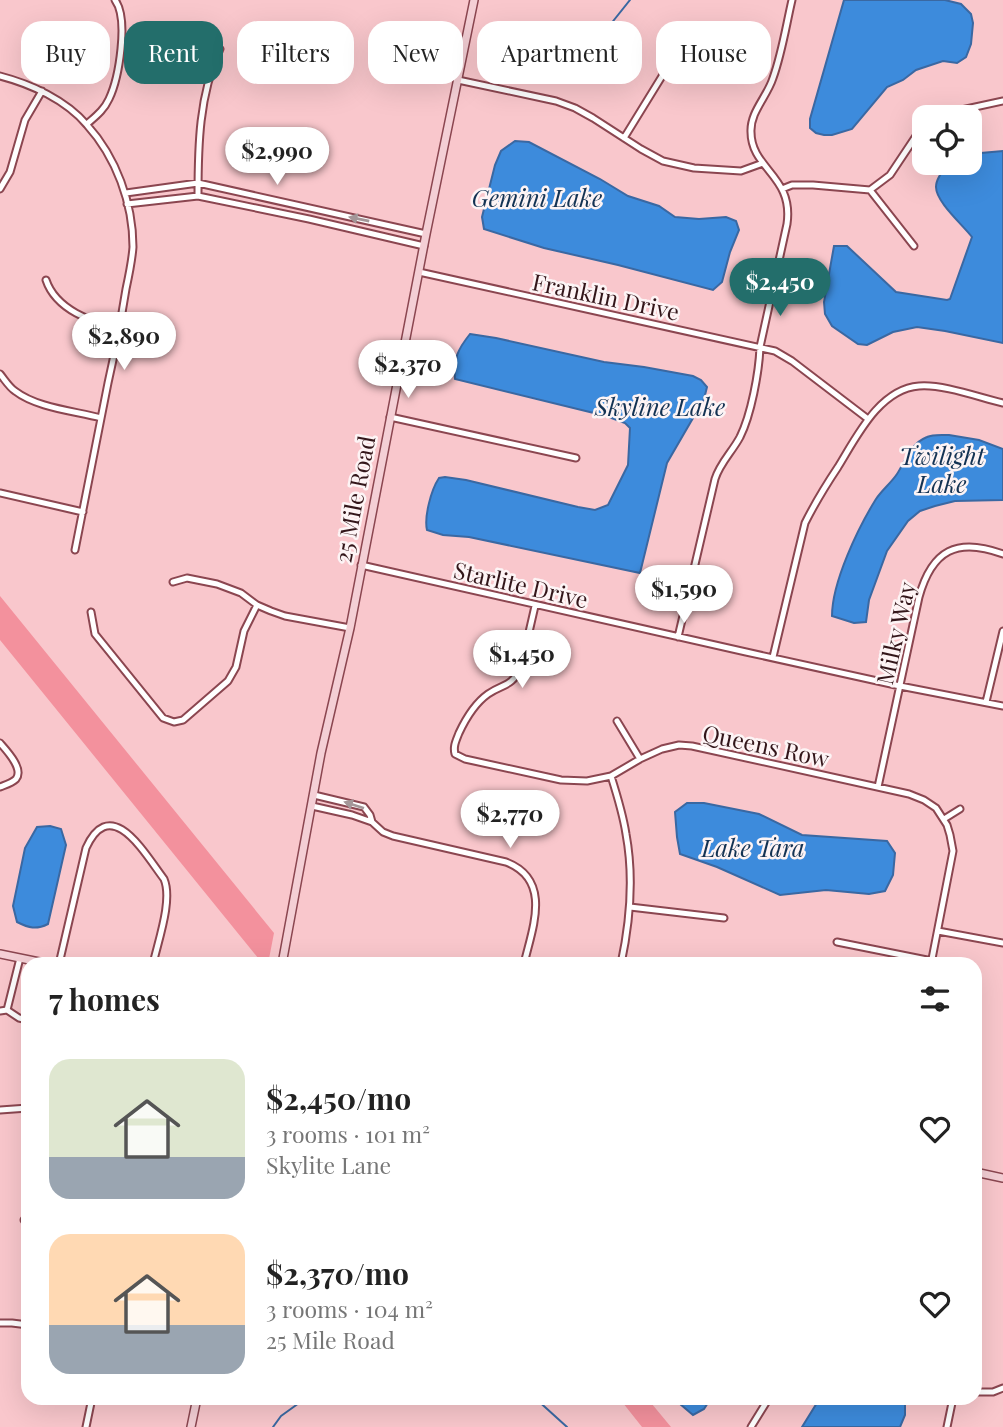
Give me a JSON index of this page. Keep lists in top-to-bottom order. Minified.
{"streets":{"street":["Franklin Drive","25 Mile Road","Starlite Drive","Milky Way","Queens Row"]},"crossings":[["Franklin Drive","25 Mile Road"],["25 Mile Road","Starlite Drive"],["Starlite Drive","Milky Way"],["Starlite Drive","Queens Row"],["Milky Way","Queens Row"]],"water":["Gemini Lake","Skyline Lake","Twilight Lake","Lake Tara"],"page":{"chip":["Buy","Rent","Filters","New","Apartment","House"],"price":["$2,990","$2,450","$2,890","$2,370","$1,590","$1,450","$2,770"],"heading":"7 homes","list":[{"name":"$2,450/mo","note":"3 rooms · 101 m² · Skylite Lane"},{"name":"$2,370/mo","note":"3 rooms · 104 m² · 25 Mile Road"}]}}
